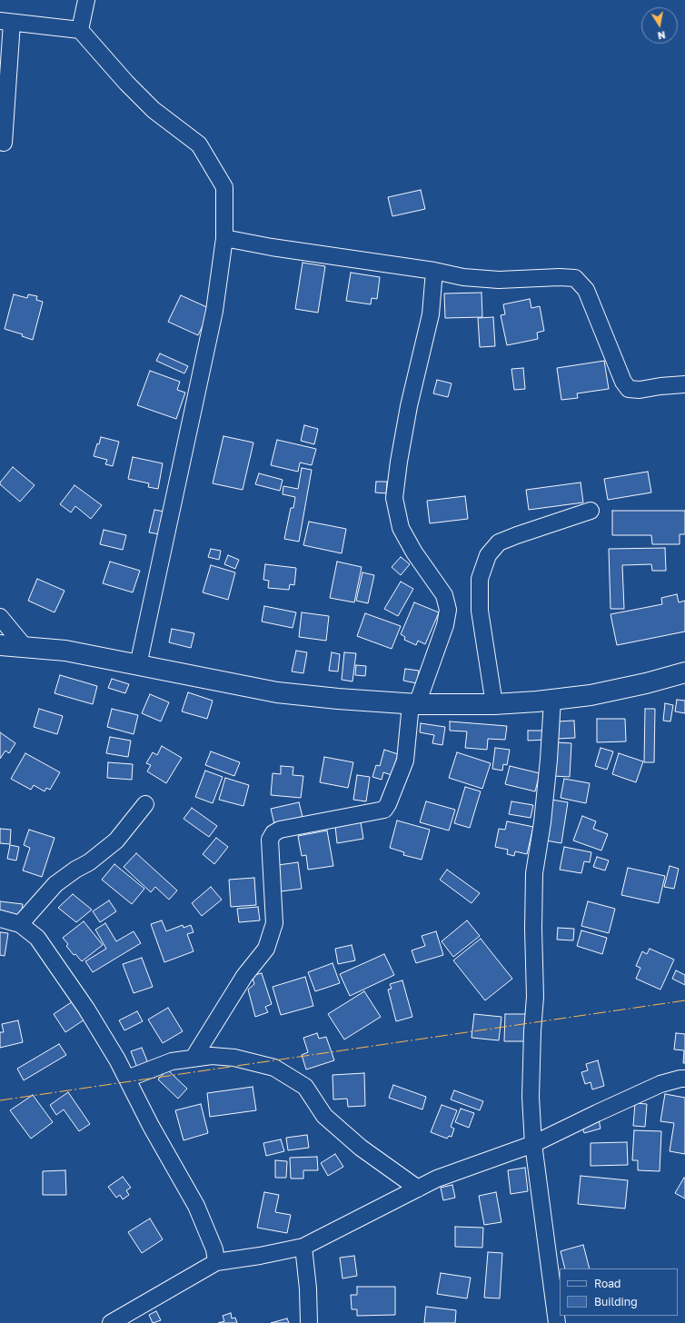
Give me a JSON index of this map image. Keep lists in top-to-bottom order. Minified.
{"legend":["Road","Building"],"north":"bottom"}
